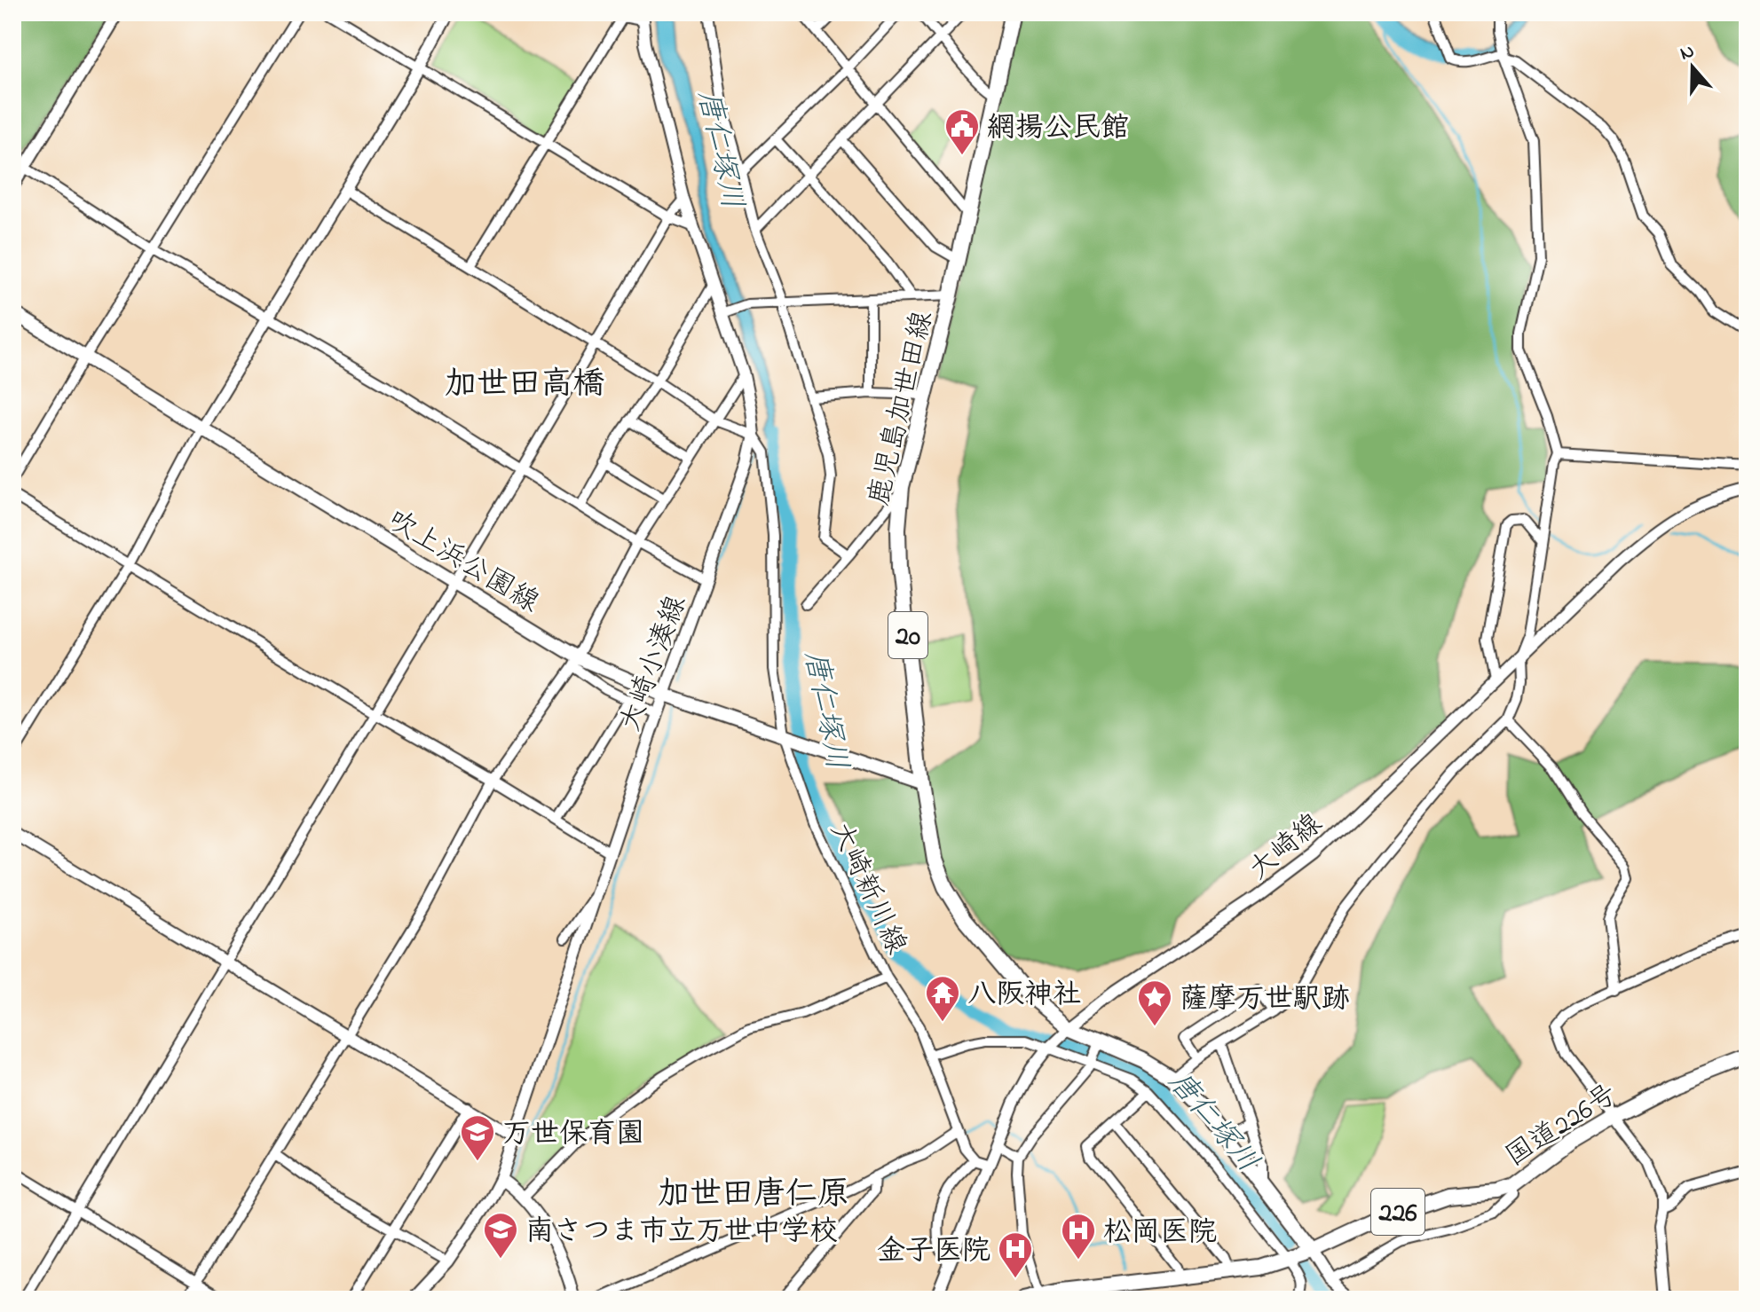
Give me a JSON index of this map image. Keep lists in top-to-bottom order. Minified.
{"streets":{"main road":["鹿児島加世田線","吹上浜公園線","20","国道226号","226"],"street":["大崎小湊線","大崎線","大崎新川線"]},"crossings":[["鹿児島加世田線","吹上浜公園線"],["鹿児島加世田線","大崎線"],["鹿児島加世田線","国道226号"],["吹上浜公園線","大崎小湊線"],["吹上浜公園線","大崎新川線"],["大崎小湊線","大崎新川線"]],"districts":["加世田高橋","加世田唐仁原"],"water":["唐仁塚川"],"places":{"public building":["網揚公民館"],"temple":["八阪神社"],"place":["薩摩万世駅跡"],"school or university":["万世保育園","南さつま市立万世中学校"],"hospital":["松岡医院","金子医院"]},"north":"top"}
